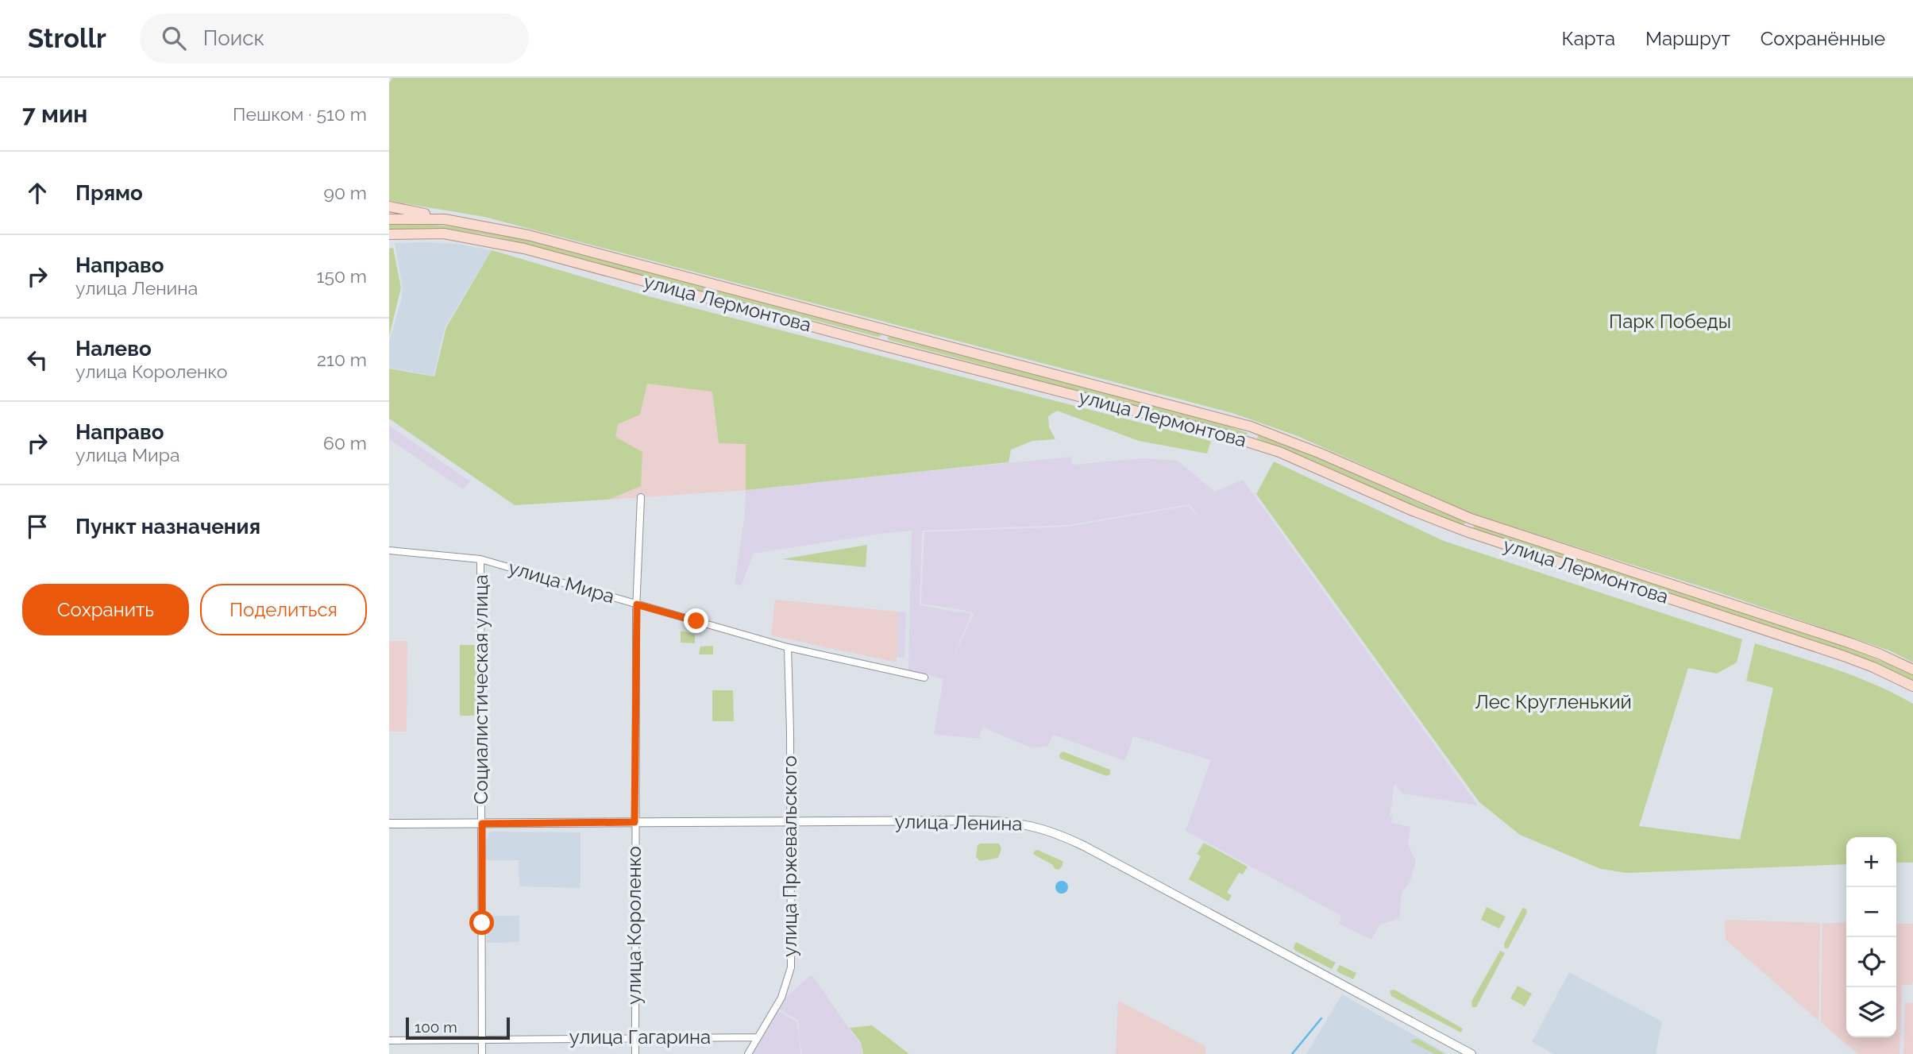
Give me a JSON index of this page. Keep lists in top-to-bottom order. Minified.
{"streets":{"main road":["улица Лермонтова","улица Ленина"],"street":["улица Мира","Социалистическая улица","улица Пржевальского","улица Короленко","улица Гагарина"]},"crossings":[["улица Мира","Социалистическая улица"],["улица Мира","улица Пржевальского"],["улица Мира","улица Короленко"],["Социалистическая улица","улица Ленина"],["Социалистическая улица","улица Гагарина"],["улица Ленина","улица Пржевальского"],["улица Ленина","улица Короленко"],["улица Пржевальского","улица Гагарина"],["улица Короленко","улица Гагарина"]],"parks":["Парк Победы","Лес Кругленький"],"scale_bar":"100 m","page":{"header":"Strollr","search":"Поиск","nav":["Карта","Маршрут","Сохранённые"],"heading":["7 мин","Пешком · 510 m"],"list":[["Прямо","90 m"],["Направо","улица Ленина","150 m"],["Налево","улица Короленко","210 m"],["Направо","улица Мира","60 m"],"Пункт назначения"],"buttons":["Сохранить","Поделиться"],"map_buttons":["+","−"],"scale":"100 m"}}
